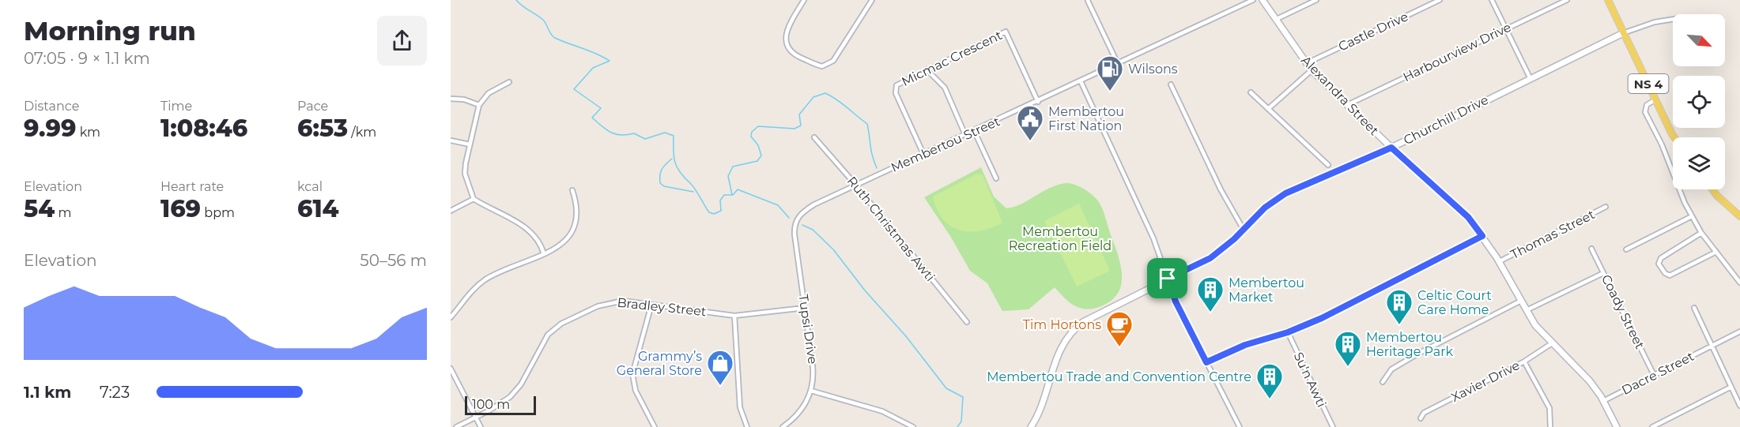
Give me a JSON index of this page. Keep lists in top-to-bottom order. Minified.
{"streets":{"main road":["NS 4","Alexandra Street","Churchill Drive"],"street":["Castle Drive","Harbourview Drive","Micmac Crescent","Membertou Street","Ruth Christmas Awti","Thomas Street","Bradley Street","Coady Street","Tupsi Drive","Dacre Street","Su'n Awti","Xavier Drive"]},"crossings":[["Castle Drive","Alexandra Street"],["Harbourview Drive","Alexandra Street"],["Micmac Crescent","Membertou Street"],["NS 4","Churchill Drive"],["Alexandra Street","Churchill Drive"],["Alexandra Street","Thomas Street"],["Alexandra Street","Dacre Street"],["Alexandra Street","Xavier Drive"],["Membertou Street","Ruth Christmas Awti"],["Membertou Street","Tupsi Drive"],["Bradley Street","Tupsi Drive"],["Coady Street","Dacre Street"]],"parks":["Membertou Recreation Field"],"places":{"fuel station":["Wilsons"],"public building":["Membertou First Nation"],"building":["Membertou Market","Celtic Court Care Home","Membertou Heritage Park","Membertou Trade and Convention Centre"],"cafe":["Tim Hortons"],"shop":["Grammy’s General Store"]},"scale_bar":"100 m","north":"bottom right","page":{"heading":["Morning run","07:05 · 9 × 1.1 km"],"stats":[["Distance","9.99 km"],["Time","1:08:46"],["Pace","6:53 /km"],["Elevation","54 m"],["Heart rate","169 bpm"],["kcal","614"]],"chart":["Elevation","50–56 m"],"list":[{"name":"1.1 km","note":"7:23"}],"scale":"100 m"}}
